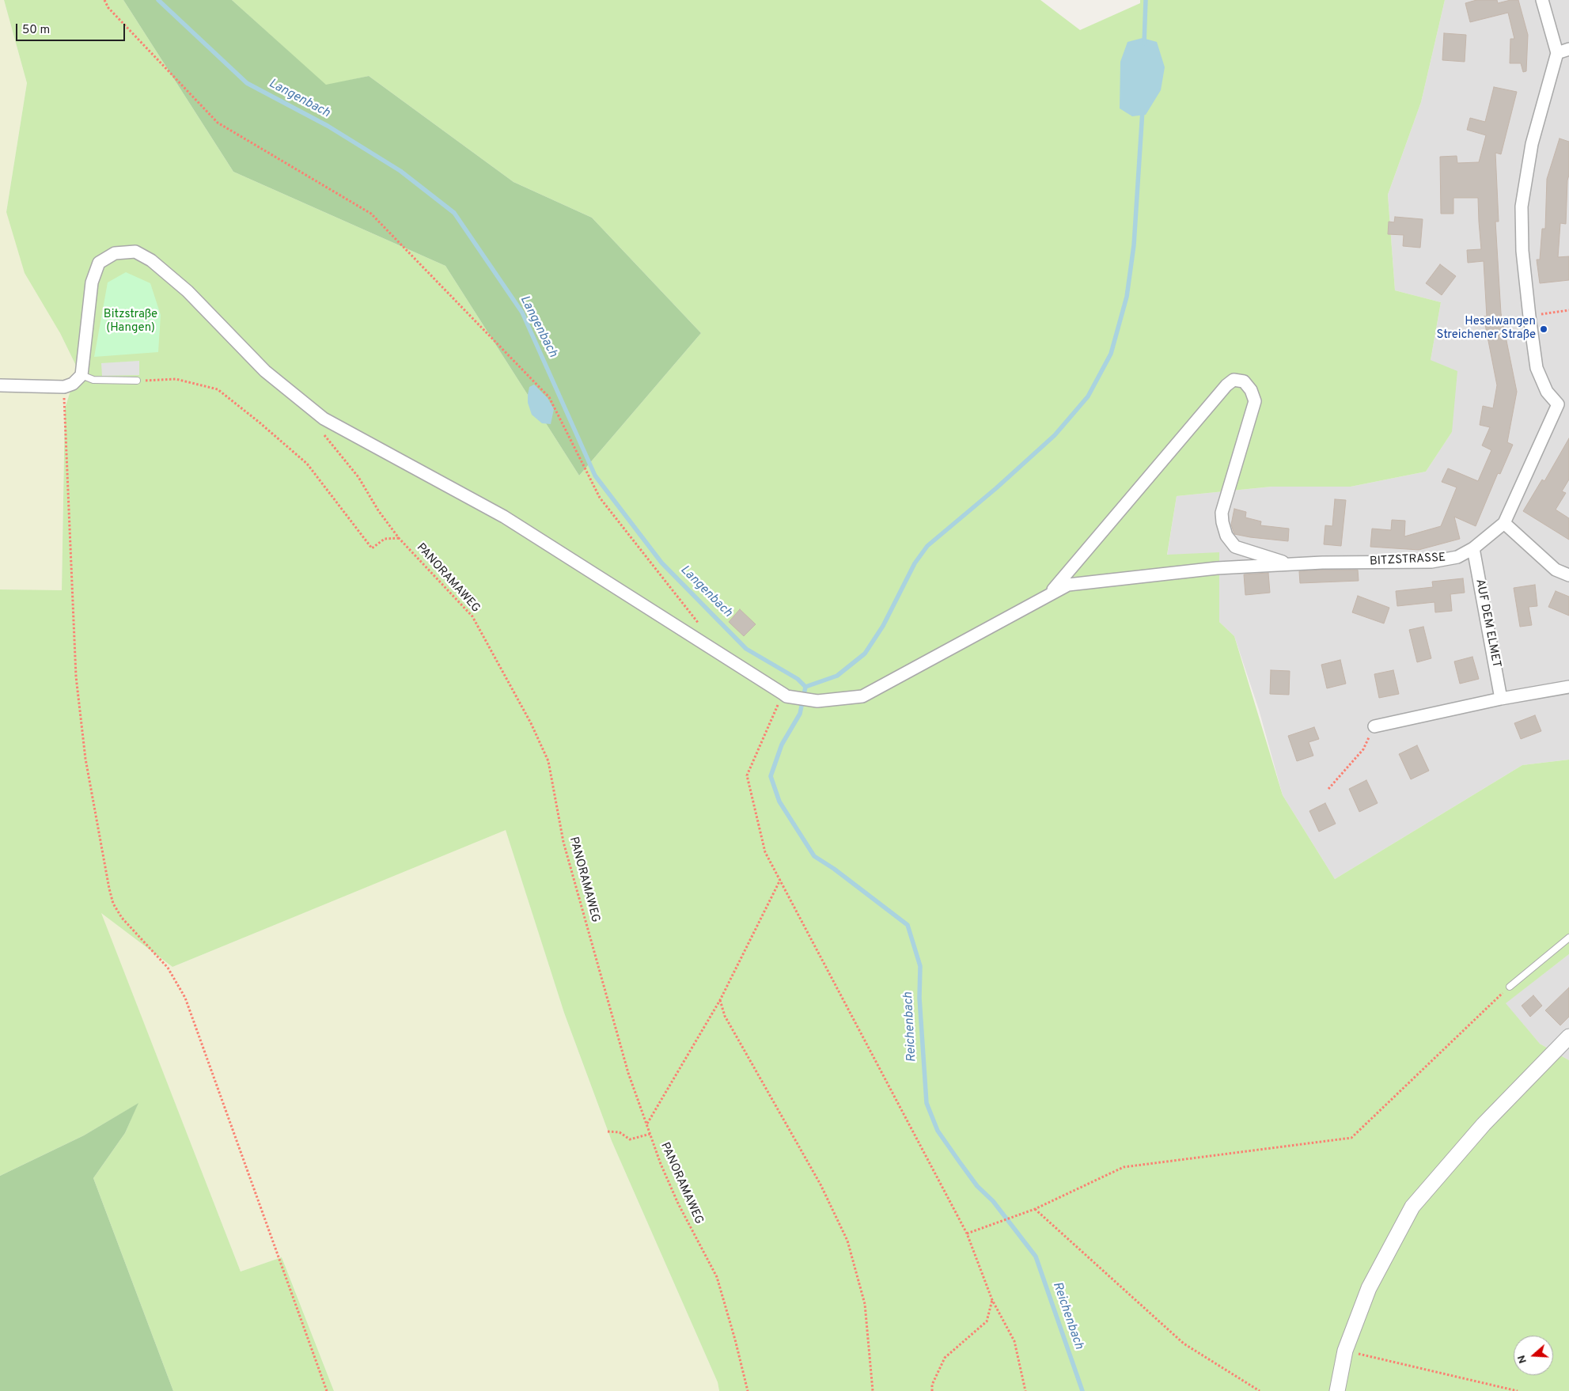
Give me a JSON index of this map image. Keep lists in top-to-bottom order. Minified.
{"streets":{"street":["BITZSTRASSE","AUF DEM ELMET"],"path":["PANORAMAWEG"]},"crossings":[["BITZSTRASSE","AUF DEM ELMET"]],"water":["Langenbach","Reichenbach"],"parks":["Bitzstraße (Hangen)"],"places":["Heselwangen Streichener Straße"],"scale_bar":"50 m","north":"left"}
